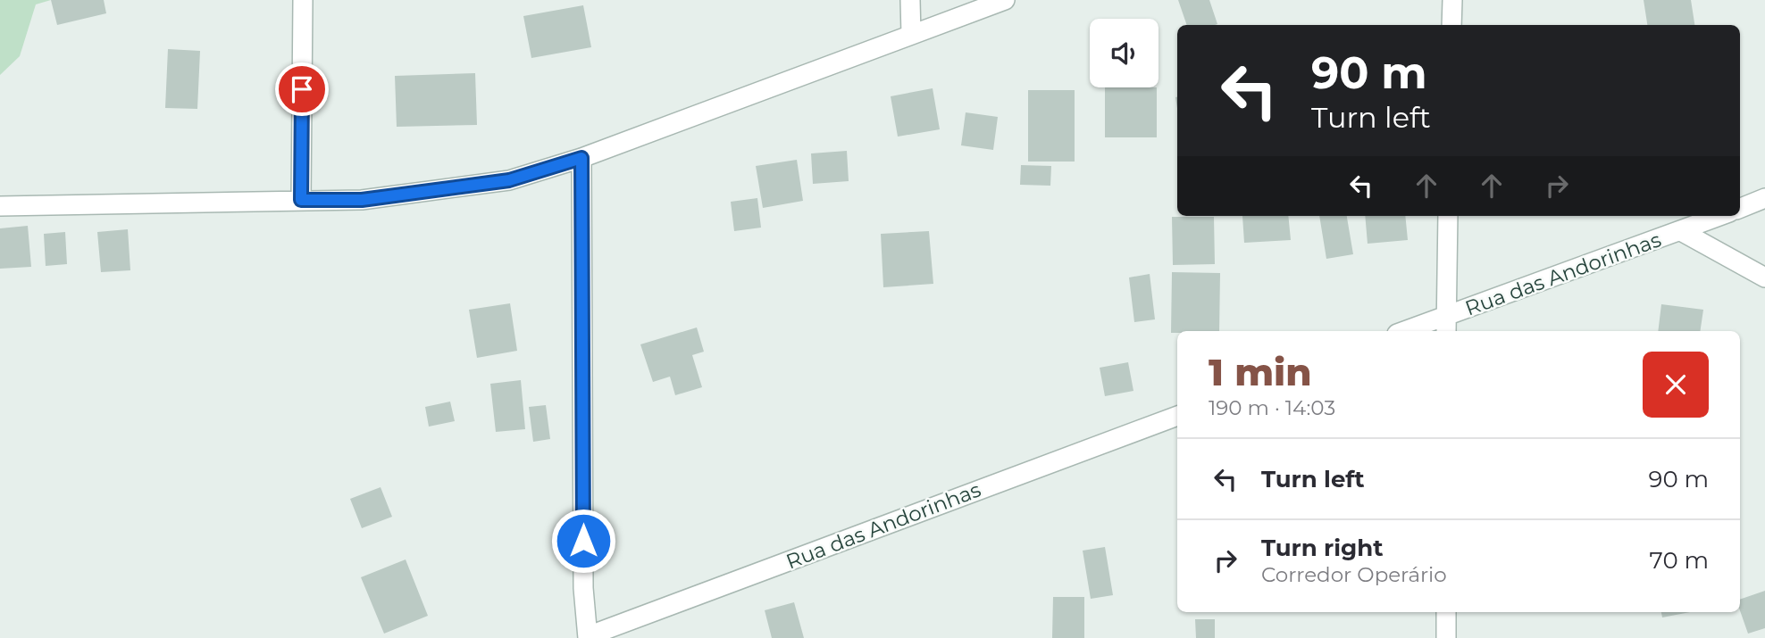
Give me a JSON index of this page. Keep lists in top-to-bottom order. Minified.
{"streets":{"street":["Rua das Andorinhas"]},"page":{"turn":["90 m","Turn left"],"heading":["1 min","190 m · 14:03"],"list":[{"name":"Turn left","value":"90 m"},{"name":"Turn right","note":"Corredor Operário","value":"70 m"}]}}
